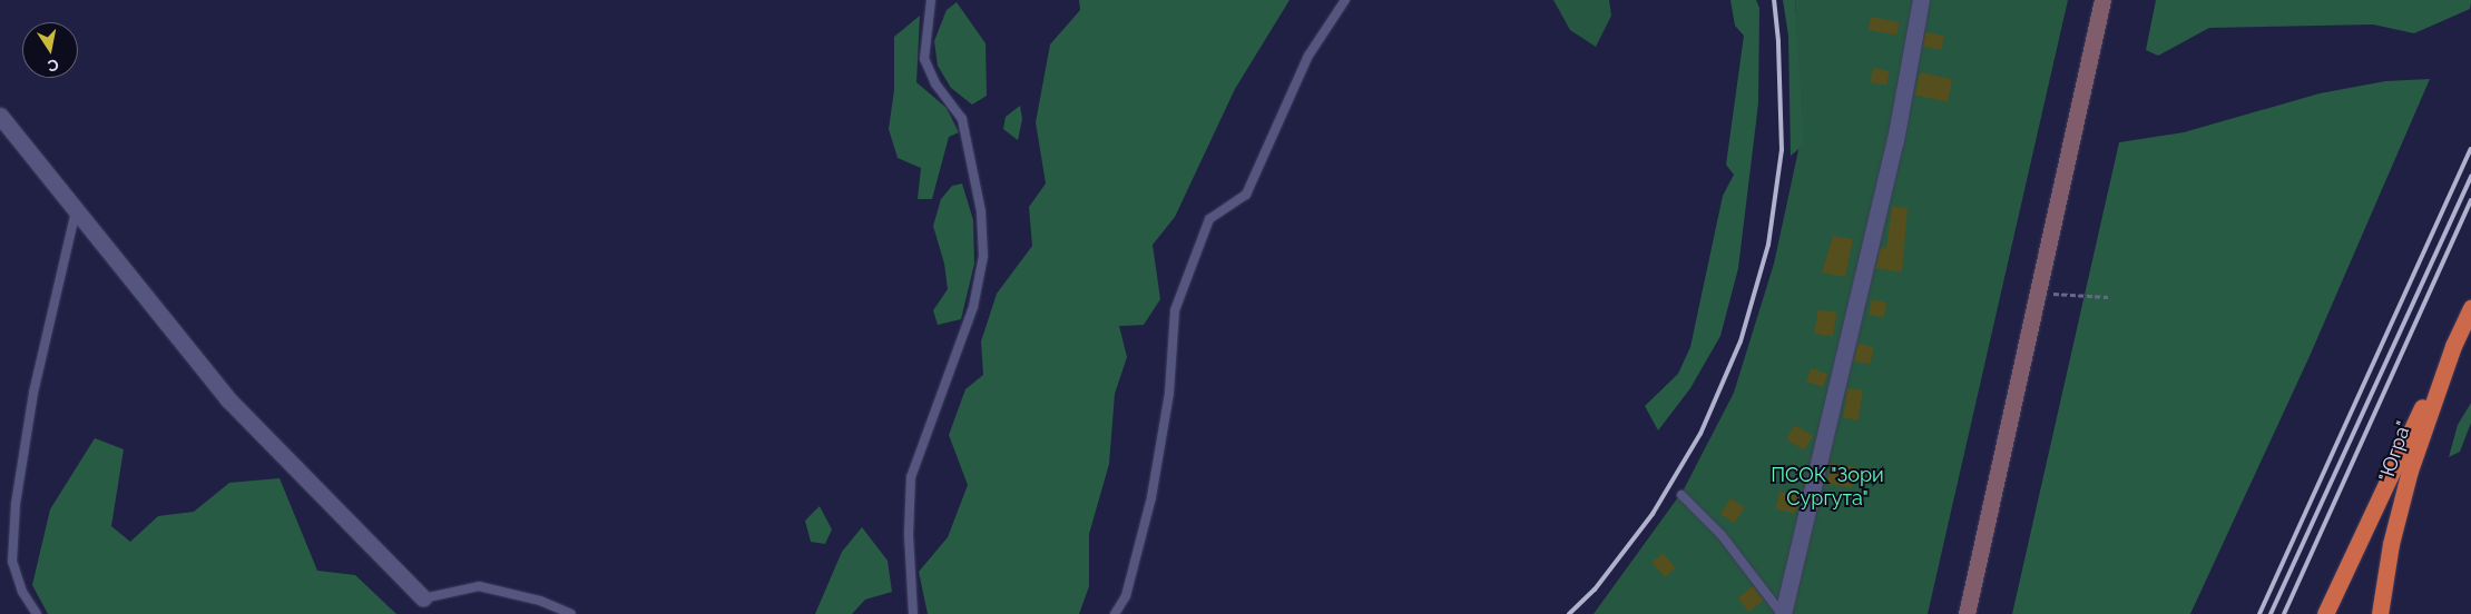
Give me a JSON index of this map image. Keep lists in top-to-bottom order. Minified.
{"streets":{"highway":["\"Югра\""]},"parks":["ПСОК \"Зори Сургута\""],"north":"bottom"}
